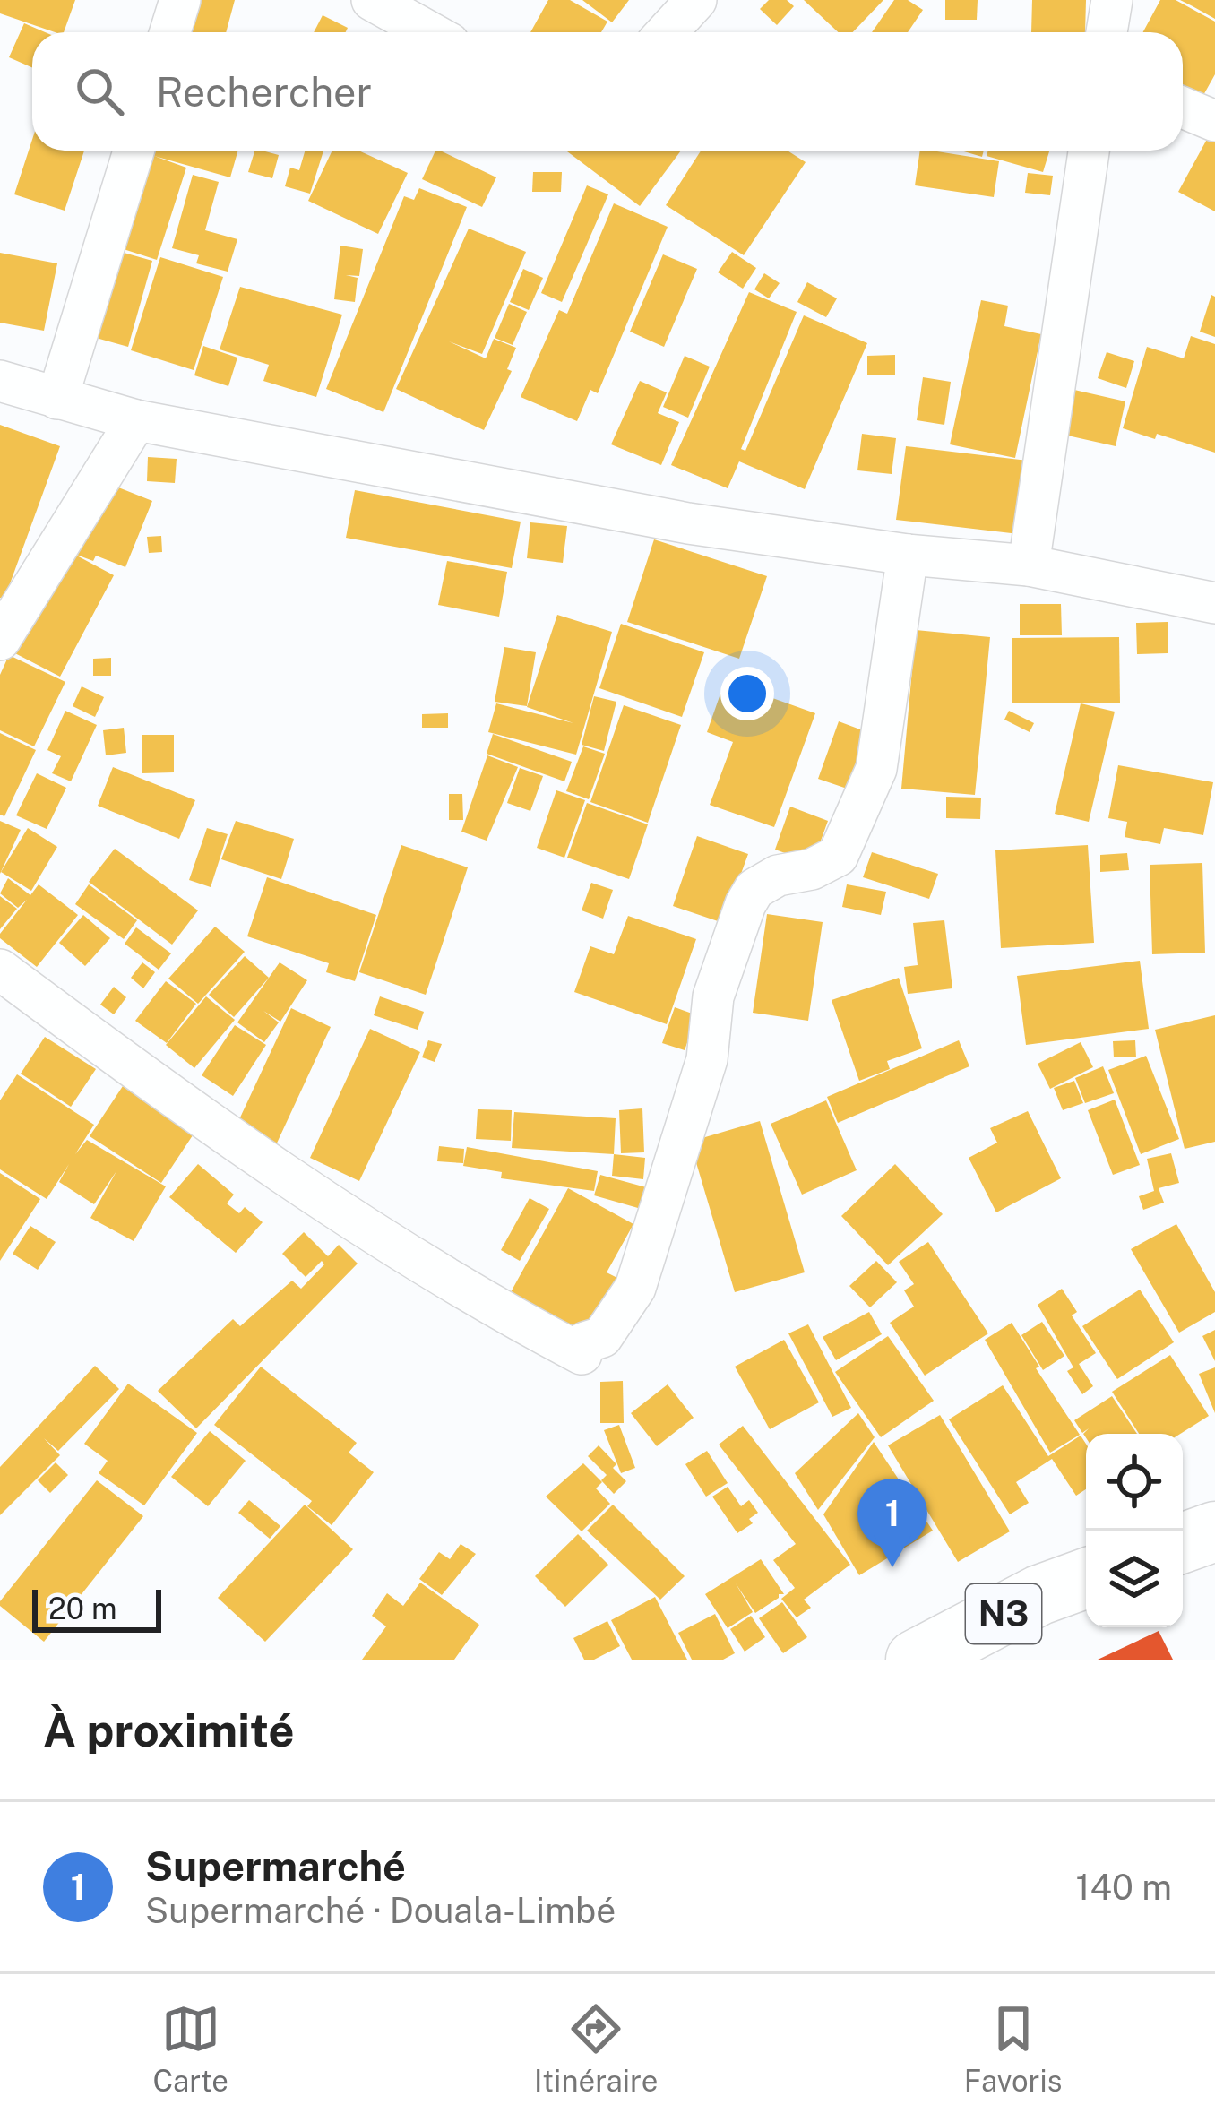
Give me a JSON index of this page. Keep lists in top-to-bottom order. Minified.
{"streets":{"highway":["N3"]},"scale_bar":"20 m","page":{"search":"Rechercher","pins":"1","scale":"20 m","heading":"À proximité","list":[{"mark":"1","name":"Supermarché","note":"Supermarché · Douala-Limbé","value":"140 m"}],"nav":["Carte","Itinéraire","Favoris"]}}
